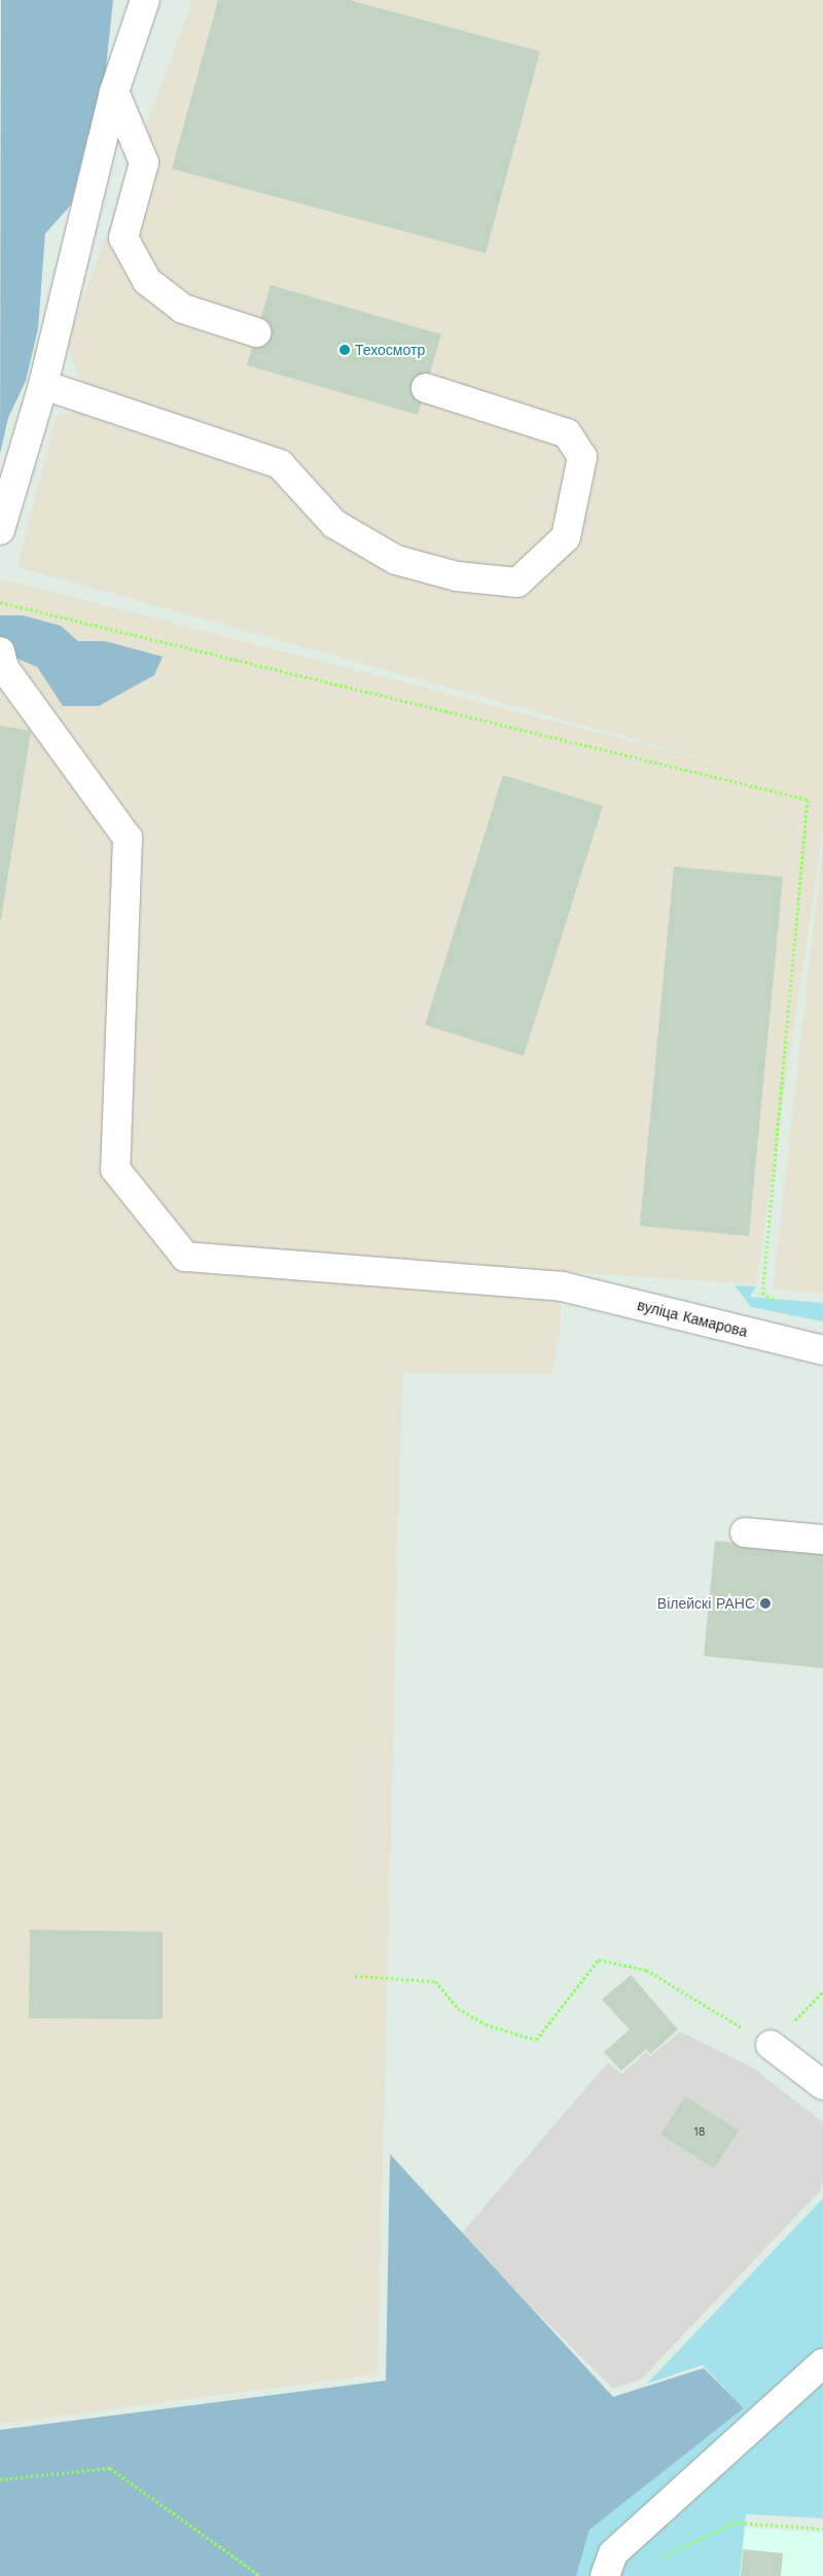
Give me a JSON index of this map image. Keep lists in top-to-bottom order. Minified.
{"streets":{"street":["вуліца Камарова"]},"places":["Техосмотр","Вілейскі РАНС"],"house_numbers":["18"]}
